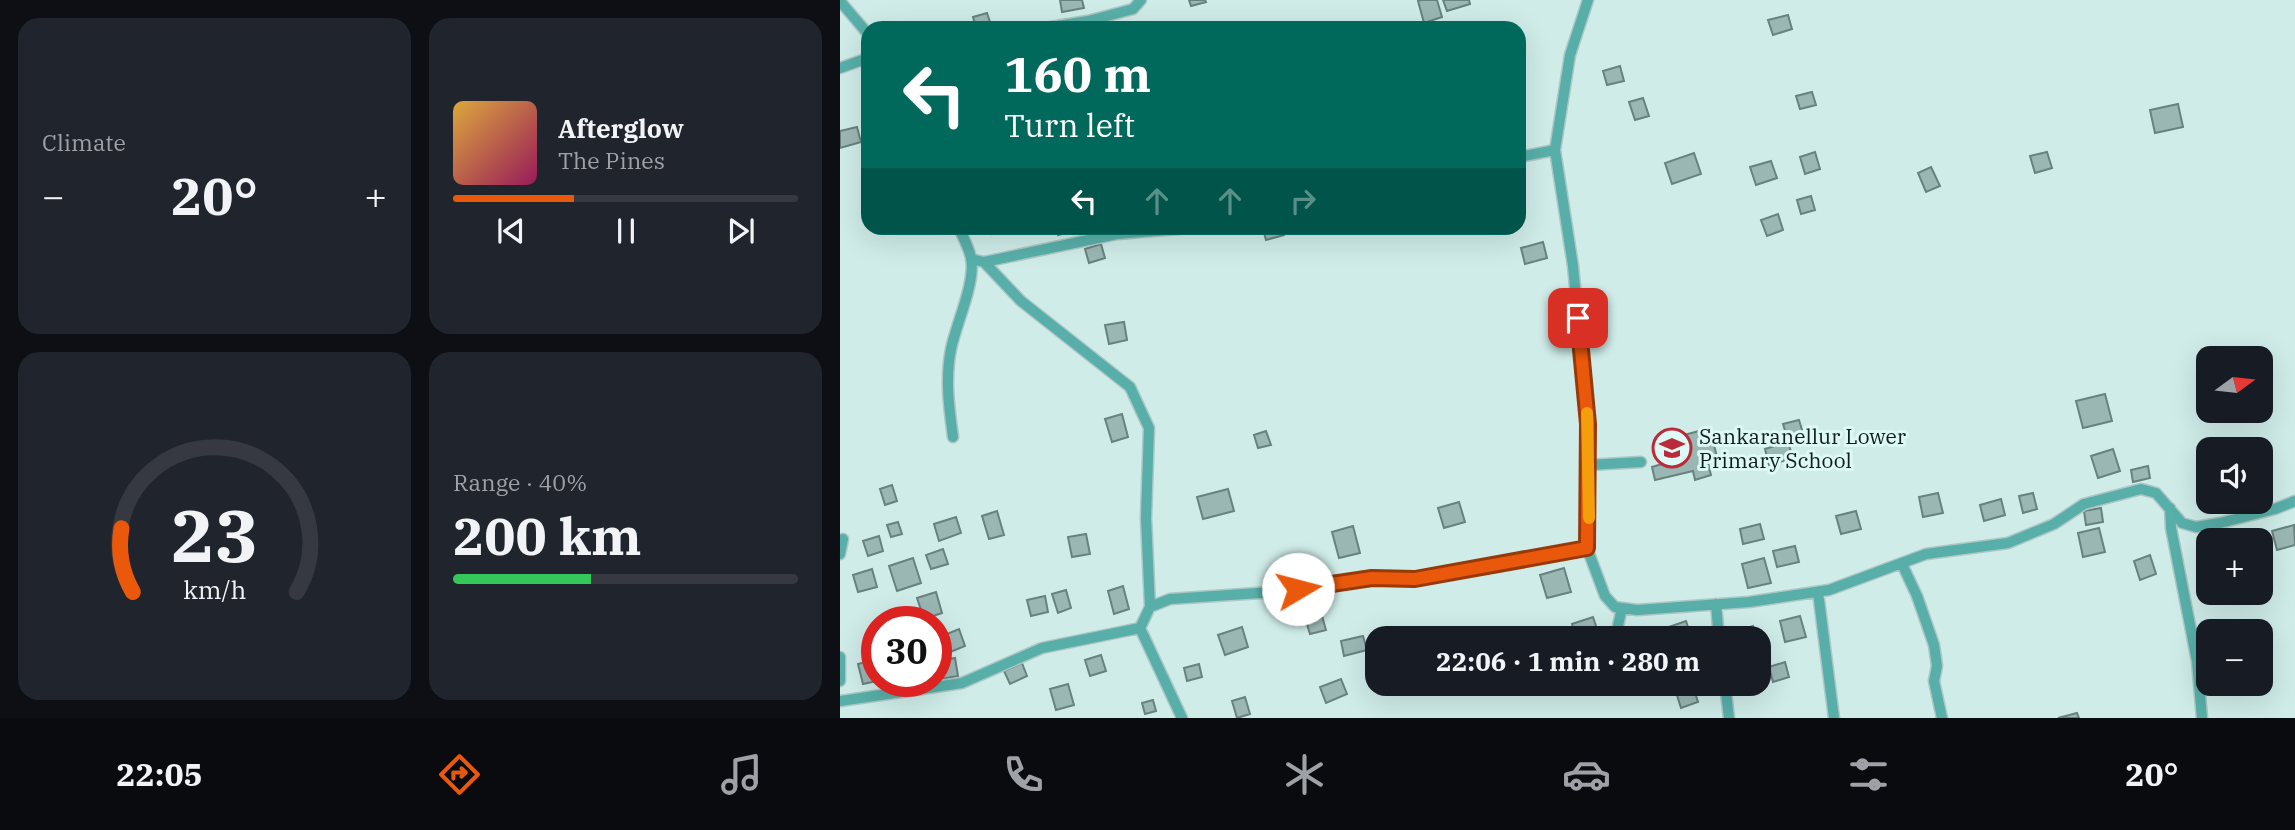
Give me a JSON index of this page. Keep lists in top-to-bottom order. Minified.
{"places":{"school or university":["Sankaranellur Lower Primary School"]},"north":"right","page":{"tile":["Climate",["Range · 40%","200 km"]],"turn":["160 m","Turn left"],"song":["Afterglow","The Pines"],"heat":["−","20°","+"],"map_buttons":["+","−"],"limit":"30","trip":"22:06 · 1 min · 280 m","tabs":["22:05","20°"],"gauge":["23","km/h"]}}
